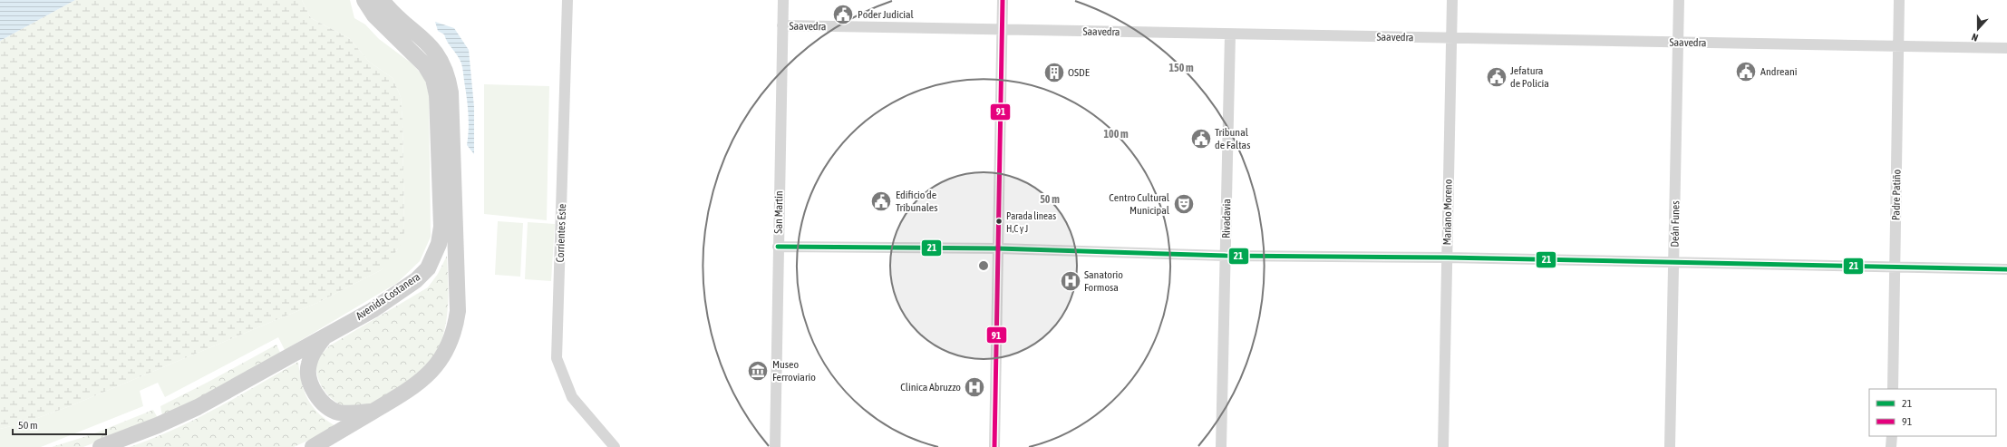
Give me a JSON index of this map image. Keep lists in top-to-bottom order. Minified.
{"streets":{"main road":["Avenida Costanera"],"street":["Saavedra","Padre Patiño","San Martín","Mariano Moreno","Rivadavia","Deán Funes","Corrientes Este"]},"crossings":[["Saavedra","Padre Patiño"],["Saavedra","San Martín"],["Saavedra","Mariano Moreno"],["Saavedra","Rivadavia"],["Saavedra","Deán Funes"]],"places":{"public building":["Poder Judicial","Andreani","Jefatura de Policía","Tribunal de Faltas","Edificio de Tribunales"],"building":["OSDE"],"theatre":["Centro Cultural Municipal"],"other":["Parada lineas H,C y J"],"hospital":["Sanatorio Formosa","Clinica Abruzzo"],"museum":["Museo Ferroviario"]},"lines":["transit line 91","transit line 21"],"legend":["21","91"],"scale_bar":"50 m","north":"bottom","rings":["150 m","100 m","50 m"]}
